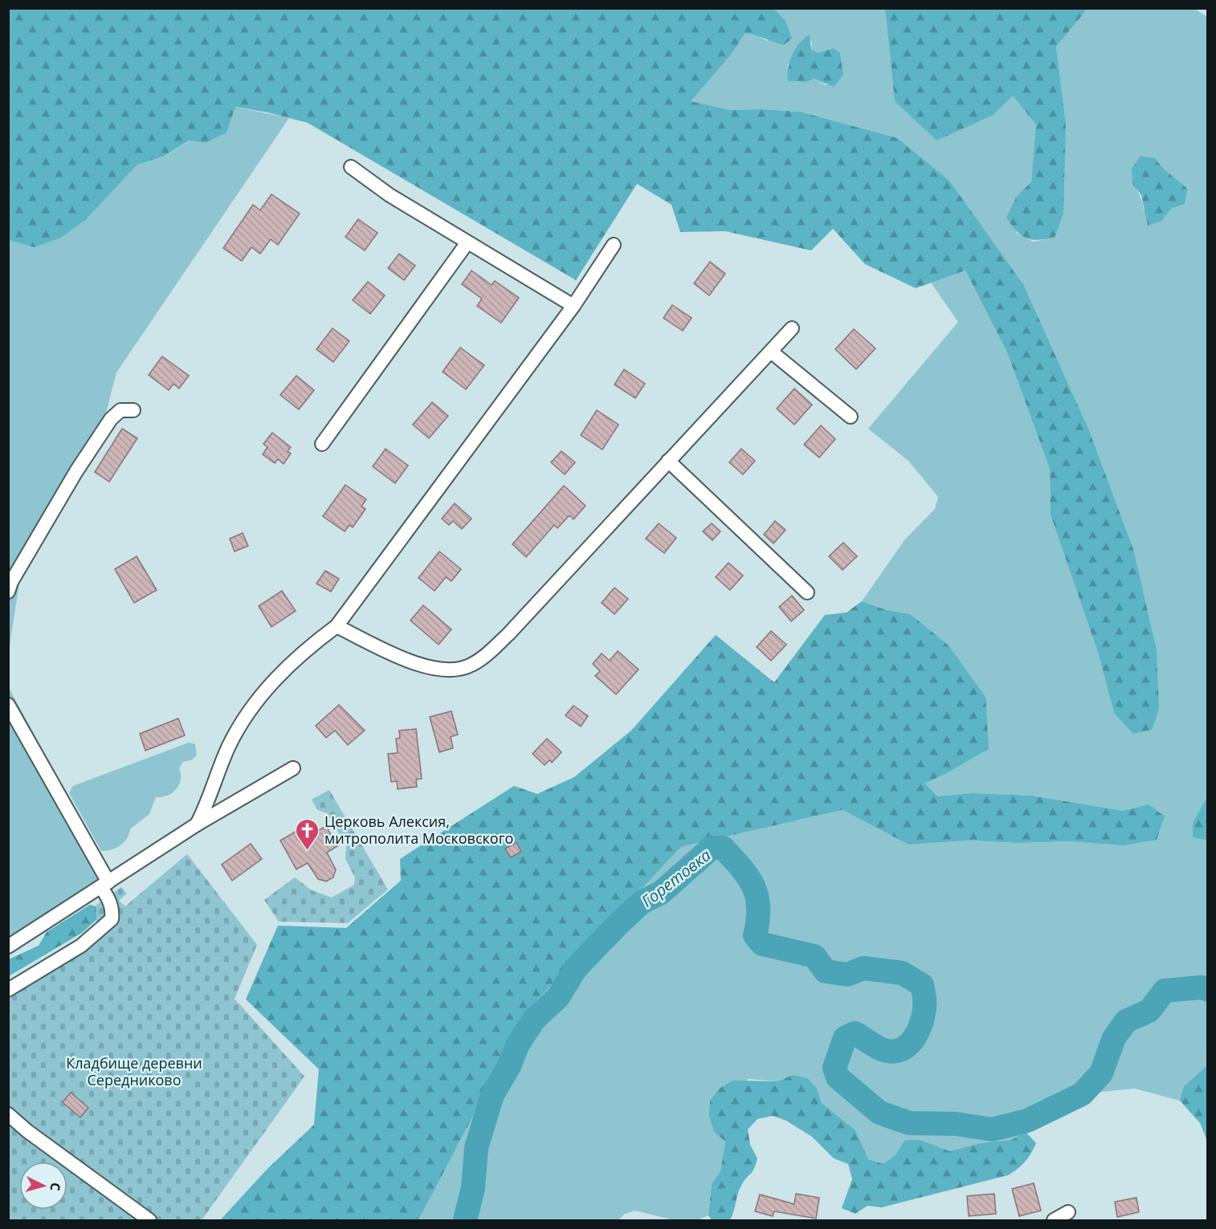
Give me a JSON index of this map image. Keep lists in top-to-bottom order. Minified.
{"water":["Горетовка"],"parks":["Кладбище деревни Середниково"],"places":{"church":["Церковь Алексия, митрополита Московского"]},"north":"right"}
